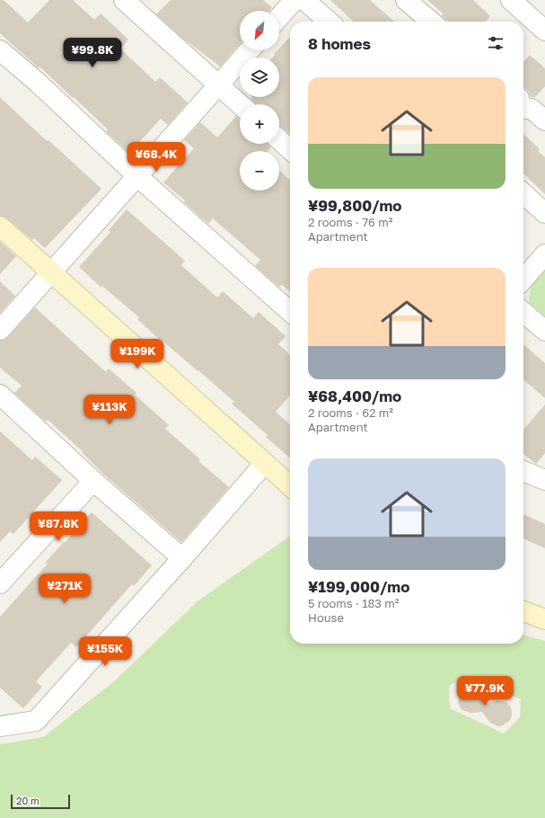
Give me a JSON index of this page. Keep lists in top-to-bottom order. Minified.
{"scale_bar":"20 m","north":"bottom left","page":{"map_buttons":["+","−"],"heading":"8 homes","price":["¥99.8K","¥68.4K","¥199K","¥113K","¥87.8K","¥271K","¥155K","¥77.9K"],"list":[{"name":"¥99,800/mo","note":"2 rooms · 76 m² · Apartment"},{"name":"¥68,400/mo","note":"2 rooms · 62 m² · Apartment"},{"name":"¥199,000/mo","note":"5 rooms · 183 m² · House"}],"scale":"20 m"}}
